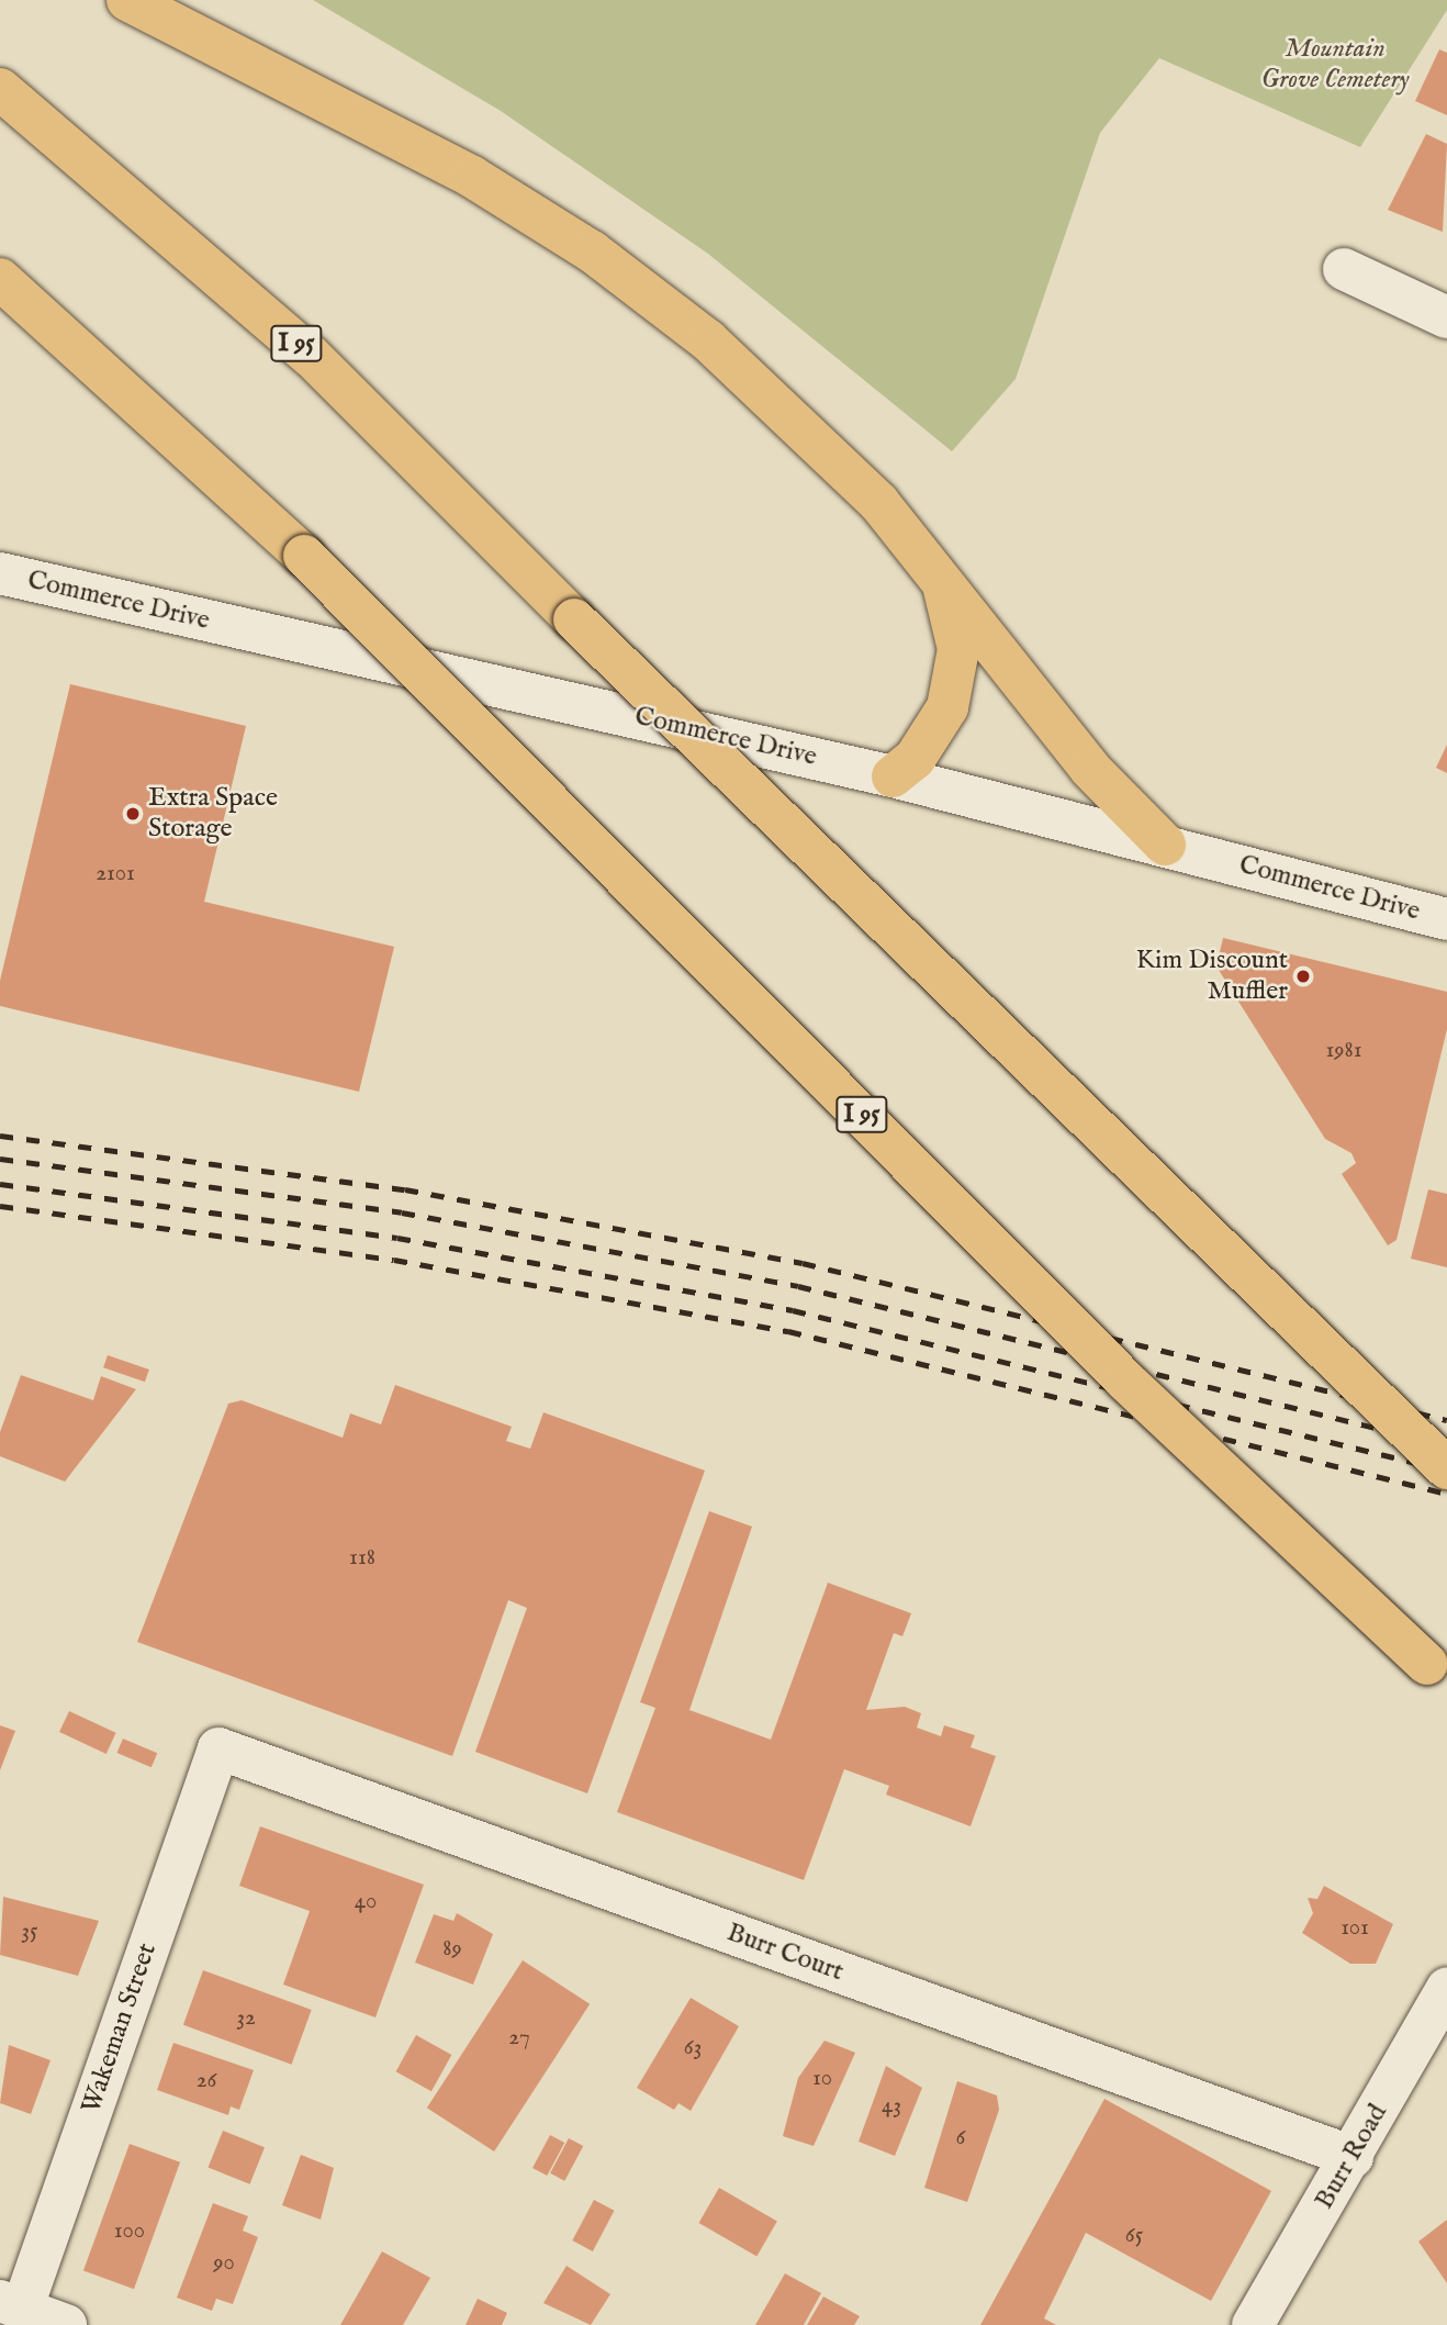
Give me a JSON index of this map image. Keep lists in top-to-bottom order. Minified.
{"streets":{"highway":["I 95"],"street":["Commerce Drive","Burr Court","Wakeman Street","Burr Road"]},"crossings":[["Burr Court","Wakeman Street"],["Burr Court","Burr Road"]],"parks":["Mountain Grove Cemetery"],"places":["Extra Space Storage","Kim Discount Muffler"],"house_numbers":["2101","1981","118","40","101","35","89","32","27","63","10","26","43","6","100","65","90"]}
